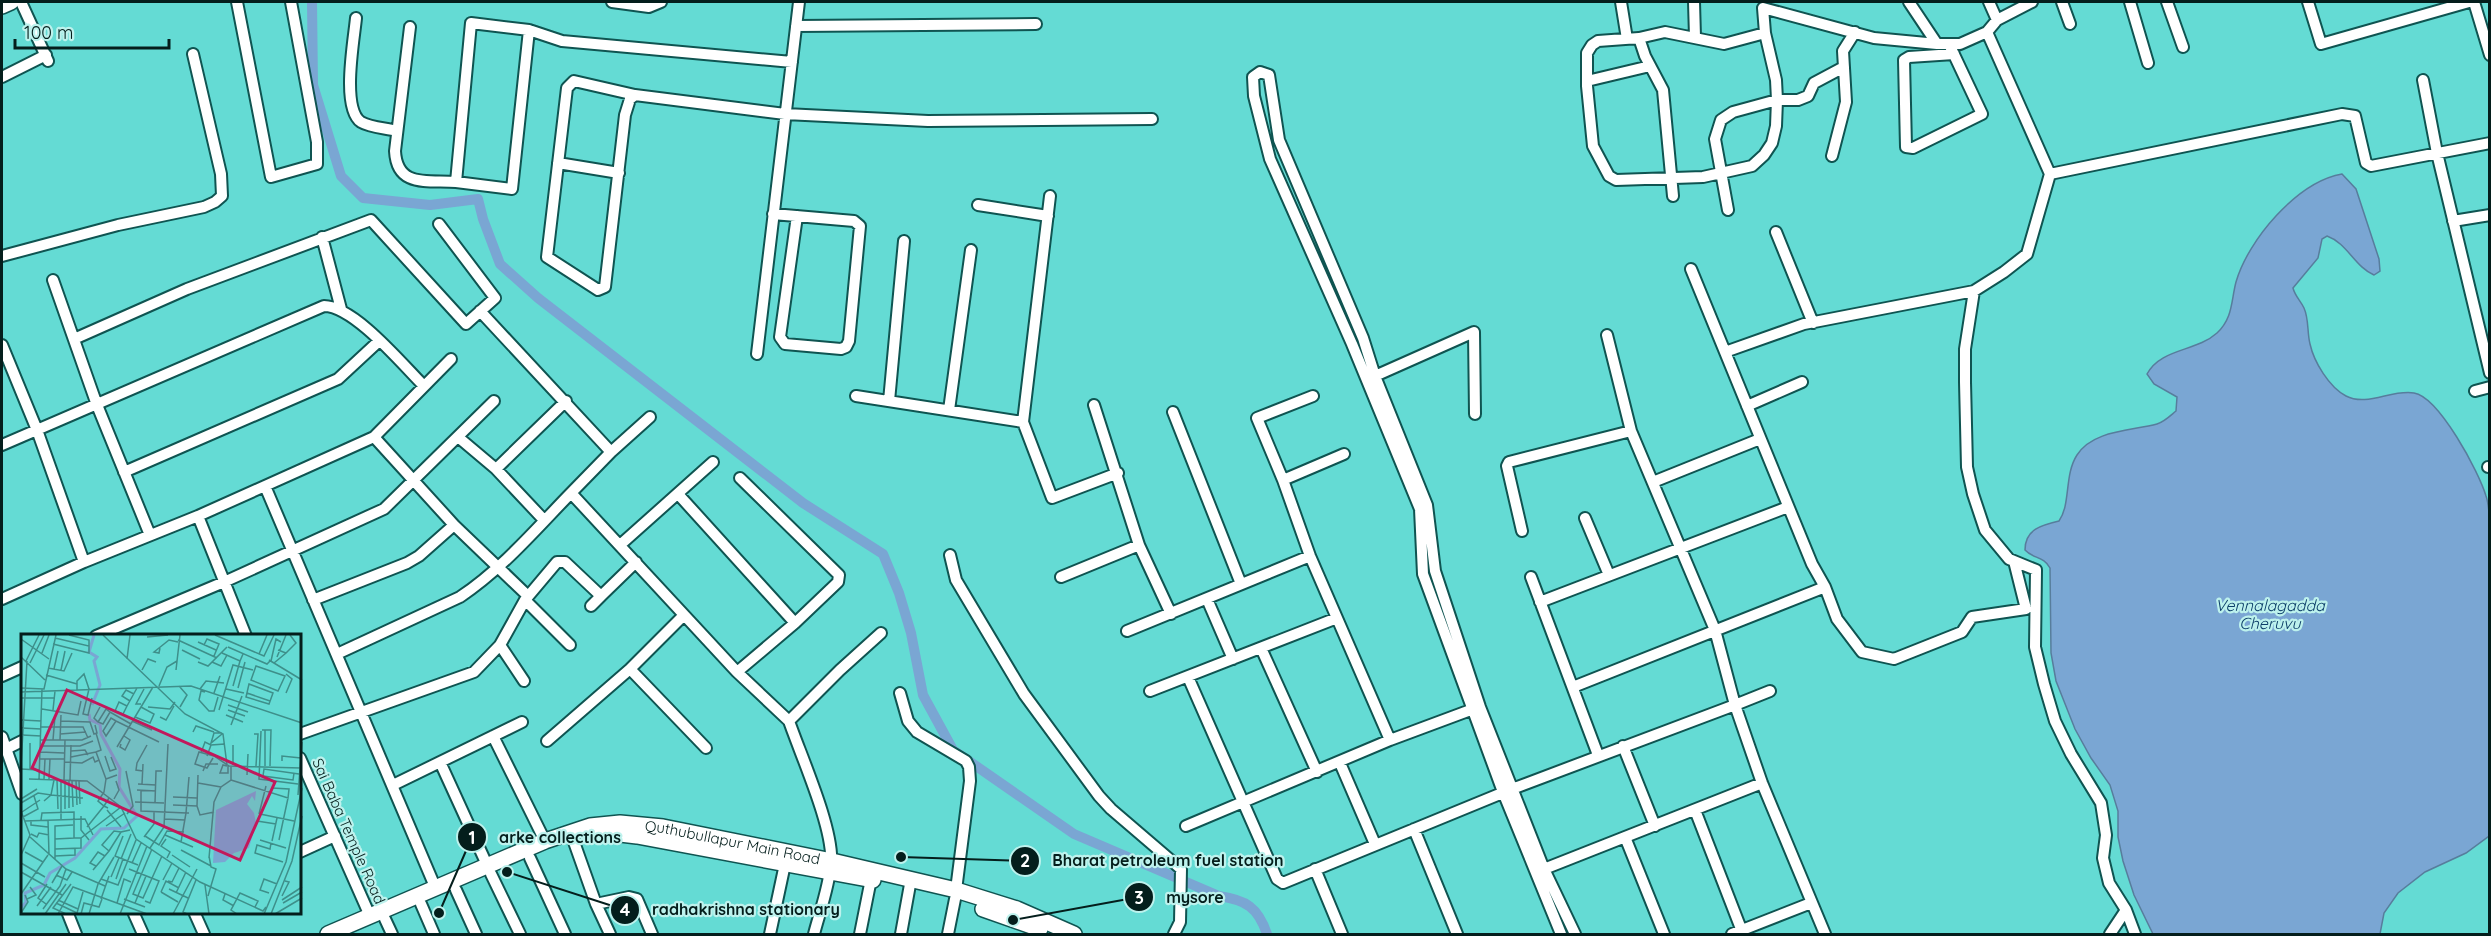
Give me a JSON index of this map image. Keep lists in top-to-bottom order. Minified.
{"streets":{"main road":["Quthubullapur Main Road"],"street":["Sai Baba Temple Road"]},"crossings":[["Sai Baba Temple Road","Quthubullapur Main Road"]],"water":["Vennalagadda Cheruvu"],"places":["Bharat petroleum fuel station","radhakrishna stationary","arke collections","mysore"],"scale_bar":"100 m"}
